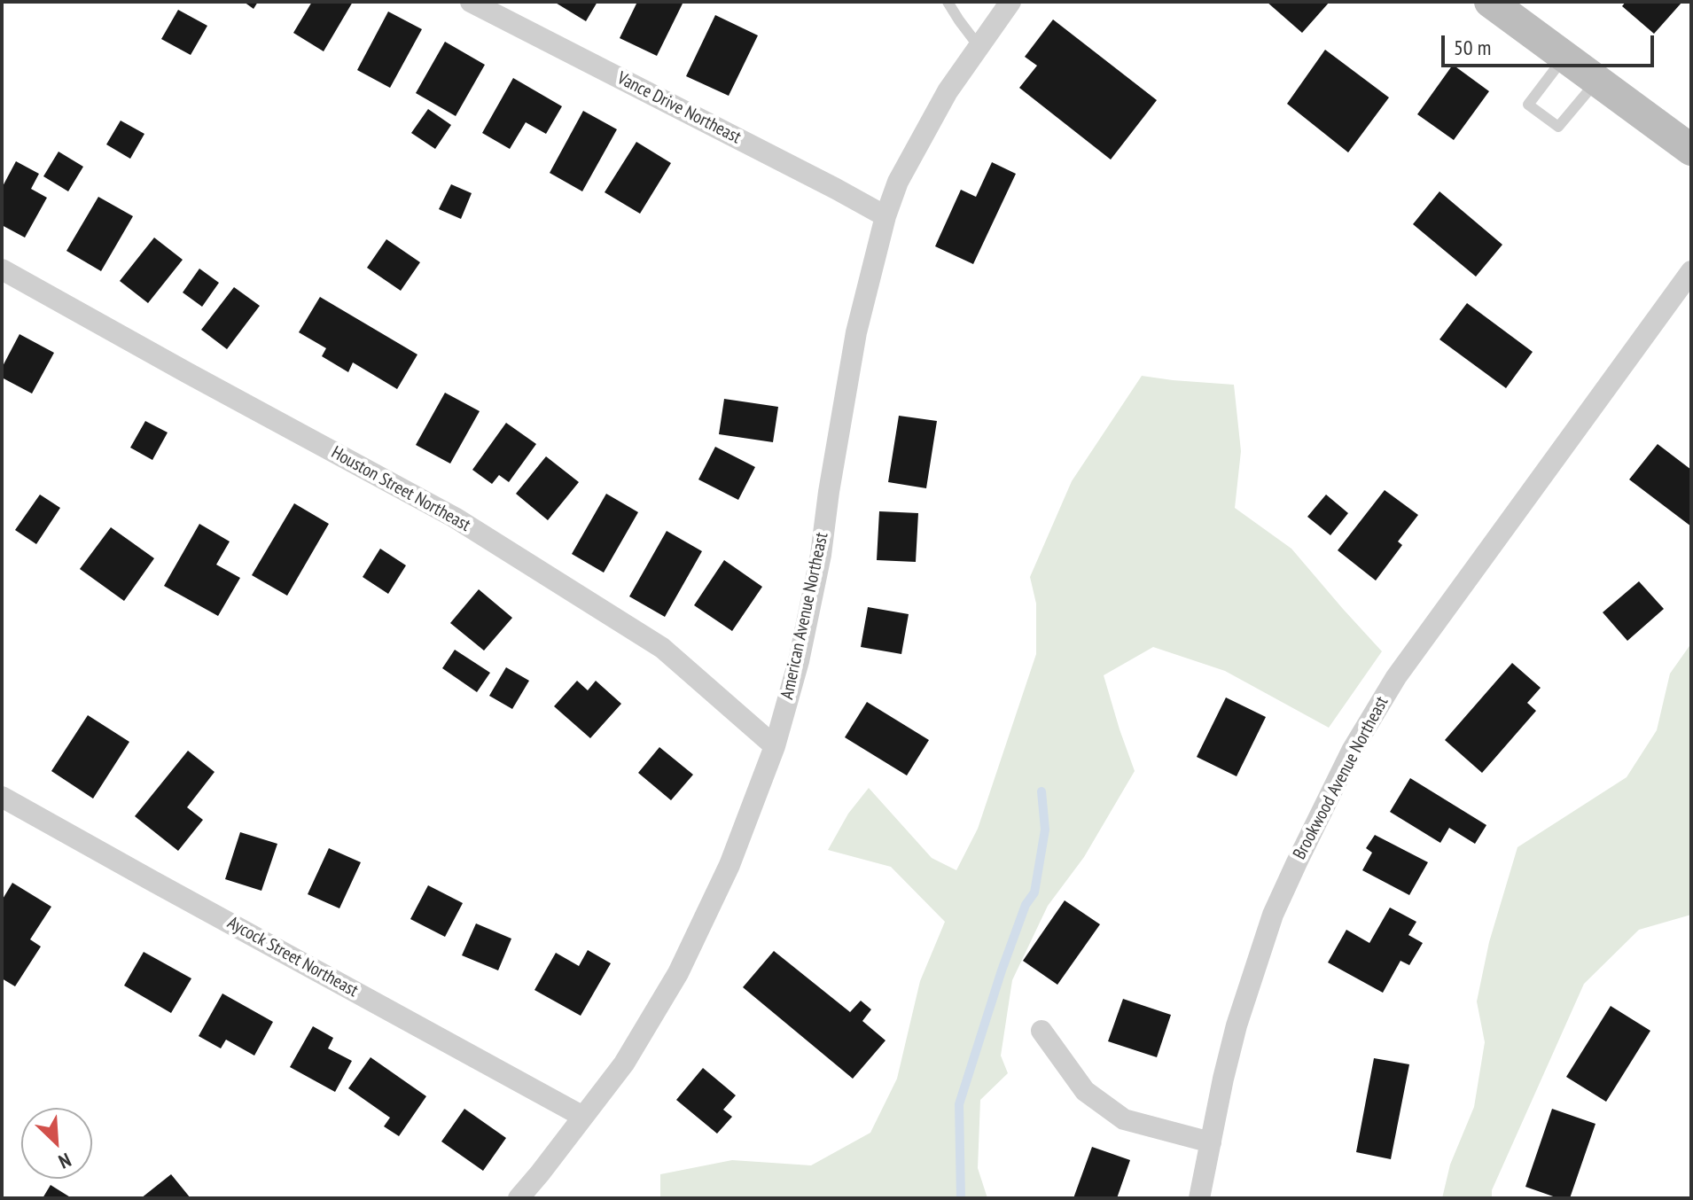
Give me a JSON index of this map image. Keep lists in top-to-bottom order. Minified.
{"streets":{"street":["Vance Drive Northeast","Houston Street Northeast","American Avenue Northeast","Brookwood Avenue Northeast","Aycock Street Northeast"]},"crossings":[["Vance Drive Northeast","American Avenue Northeast"],["Houston Street Northeast","American Avenue Northeast"],["American Avenue Northeast","Aycock Street Northeast"]],"scale_bar":"50 m","north":"bottom right"}
